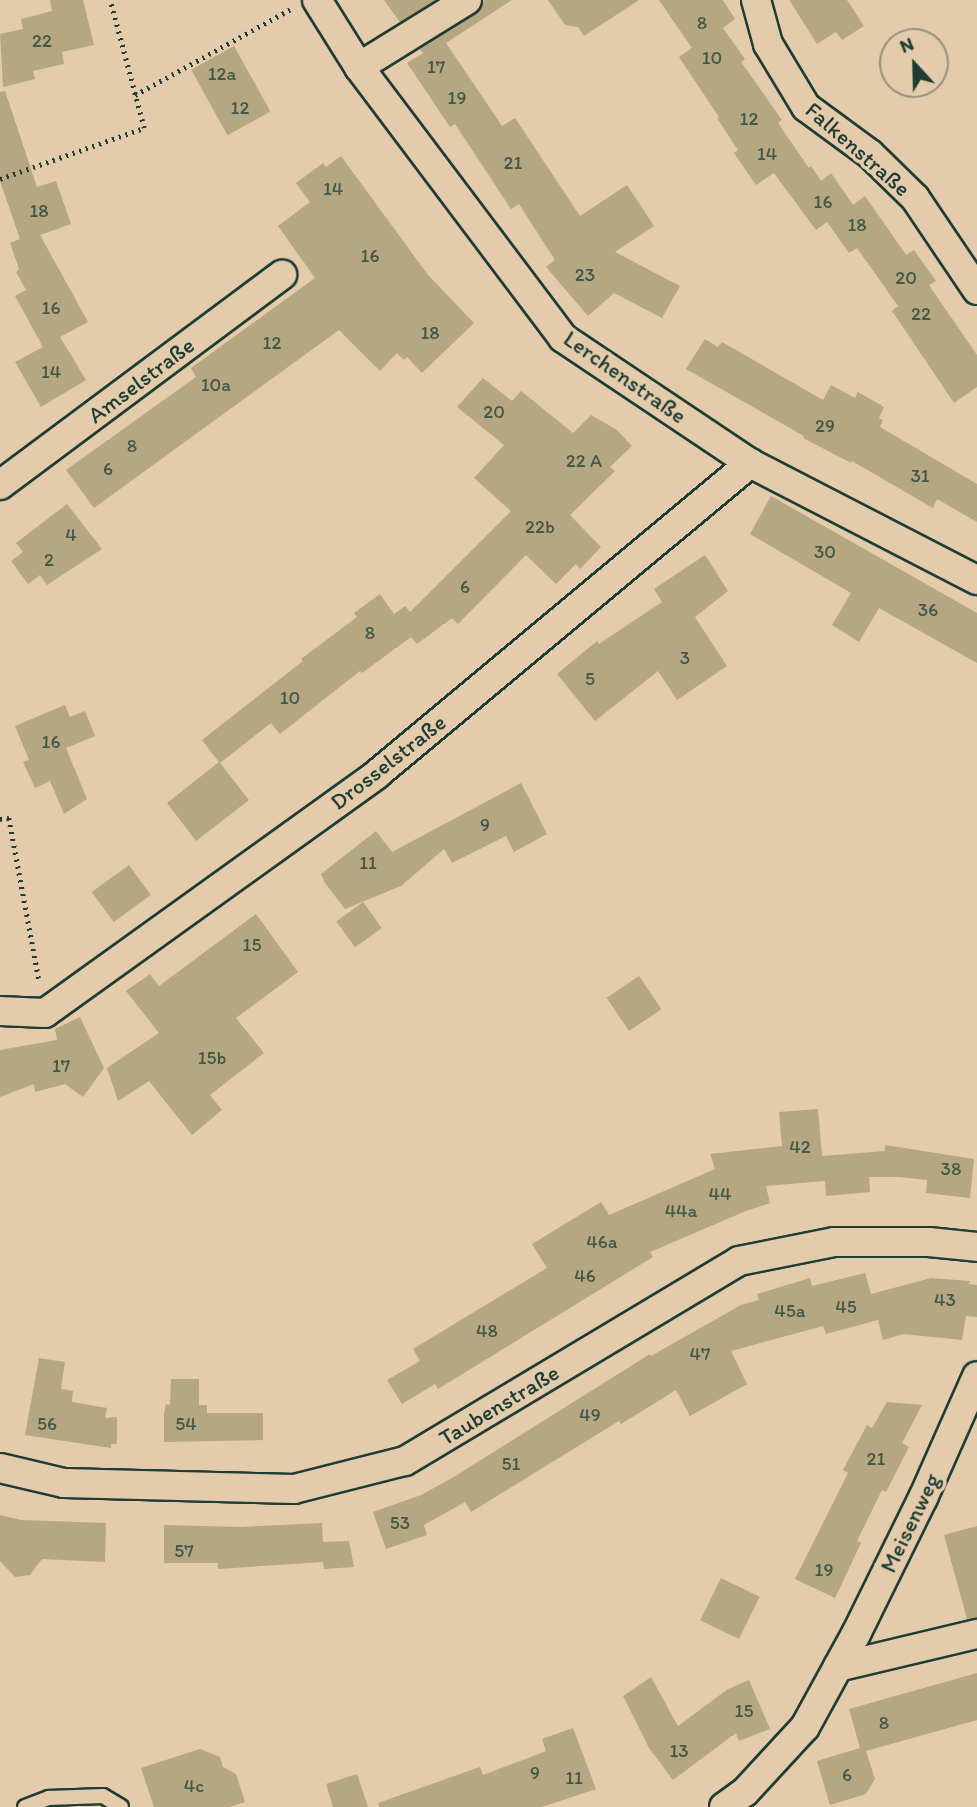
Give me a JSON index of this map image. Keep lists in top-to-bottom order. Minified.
{"streets":{"street":["Falkenstraße","Lerchenstraße","Amselstraße","Drosselstraße","Taubenstraße","Meisenweg"]},"crossings":[["Lerchenstraße","Drosselstraße"]],"house_numbers":["8","22","10","17","12a","19","12","12","14","21","14","16","18","18","16","23","20","16","22","18","12","14","10a","20","29","8","22 A","6","31","22b","4","30","2","6","36","8","3","5","10","16","9","11","15","15b","17","42","38","44","44a","46a","46","43","45","45a","48","47","49","56","54","21","51","53","57","19","15","8","13","9","6","11","4c"],"north":"top"}
